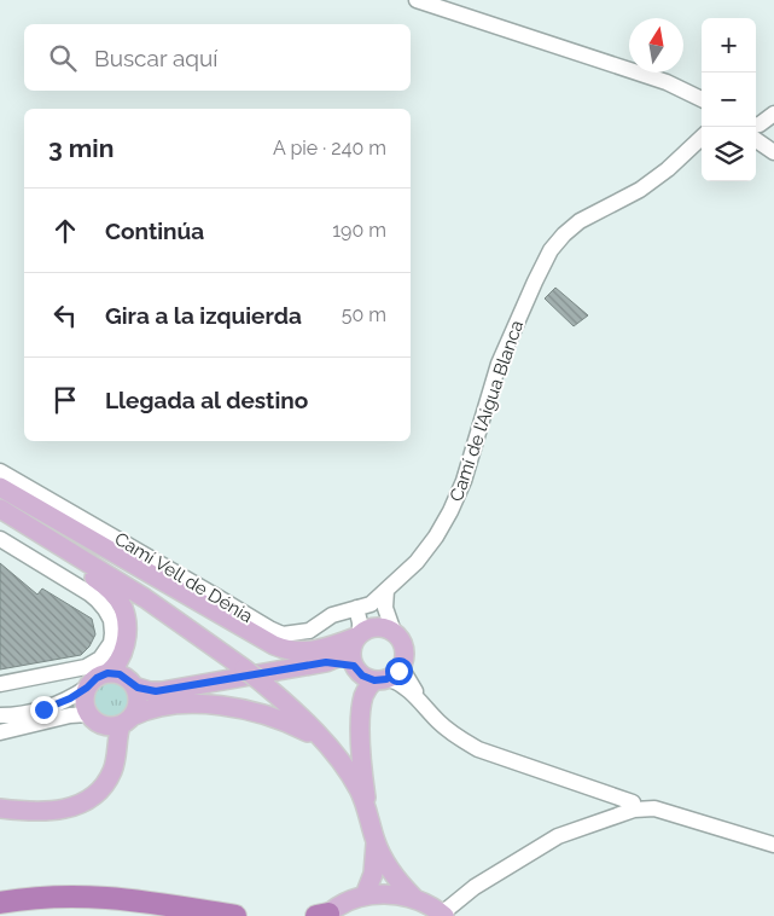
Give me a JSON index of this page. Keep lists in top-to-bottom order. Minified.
{"streets":{"street":["Camí de l’Aigua Blanca","Camí Vell de Dénia"]},"crossings":[["Camí de l’Aigua Blanca","Camí Vell de Dénia"]],"north":"top","page":{"map_buttons":["+","−"],"search":"Buscar aquí","heading":["3 min","A pie · 240 m"],"list":[["Continúa","190 m"],["Gira a la izquierda","50 m"],"Llegada al destino"]}}
